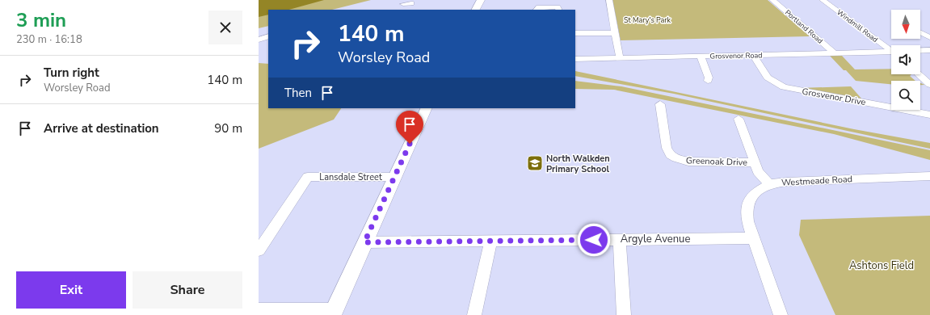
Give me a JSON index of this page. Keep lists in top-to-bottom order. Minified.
{"streets":{"street":["Windmill Road","Portland Road","Grosvenor Road","Grosvenor Drive","Greenoak Drive","Lansdale Street","Westmeade Road","Argyle Avenue"]},"crossings":[["Portland Road","Grosvenor Road"],["Grosvenor Road","Grosvenor Drive"],["Westmeade Road","Argyle Avenue"]],"parks":["St Mary's Park","Ashtons Field"],"places":{"school or university":["North Walkden Primary School"]},"north":"bottom","page":{"heading":["3 min","230 m · 16:18"],"turn":["140 m","Worsley Road"],"list":[{"name":"Turn right","note":"Worsley Road","value":"140 m"},{"name":"Arrive at destination","value":"90 m"}],"then":"Then","buttons":["Exit","Share"]}}
